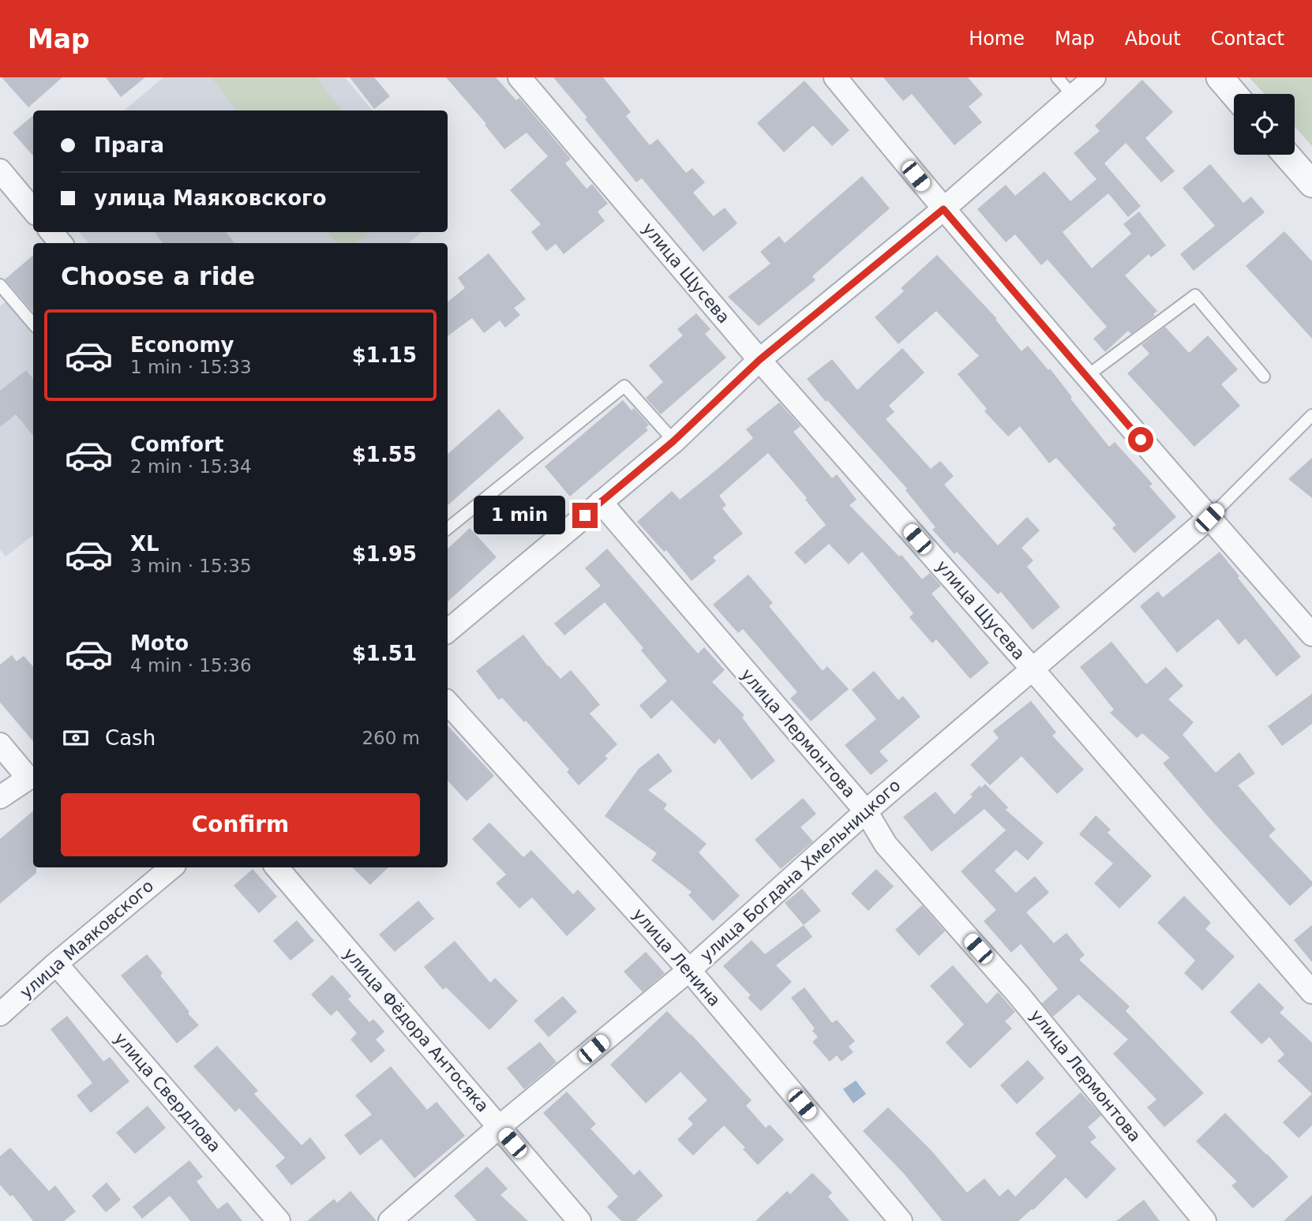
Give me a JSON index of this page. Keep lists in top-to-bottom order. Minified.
{"streets":{"street":["улица Щусева","улица Лермонтова","улица Богдана Хмельницкого","улица Маяковского","улица Ленина","улица Фёдора Антосяка","улица Свердлова"]},"crossings":[["улица Щусева","улица Богдана Хмельницкого"],["улица Лермонтова","улица Богдана Хмельницкого"],["улица Богдана Хмельницкого","улица Ленина"],["улица Богдана Хмельницкого","улица Фёдора Антосяка"],["улица Маяковского","улица Свердлова"]],"page":{"header":"Map","nav":["Home","Map","About","Contact"],"banner":["Прага","улица Маяковского"],"heading":"Choose a ride","list":[{"name":"Economy","note":"1 min · 15:33","value":"$1.15"},{"name":"Comfort","note":"2 min · 15:34","value":"$1.55"},{"name":"XL","note":"3 min · 15:35","value":"$1.95"},{"name":"Moto","note":"4 min · 15:36","value":"$1.51"}],"bubble":"1 min","pay":["Cash","260 m"],"buttons":"Confirm"}}
